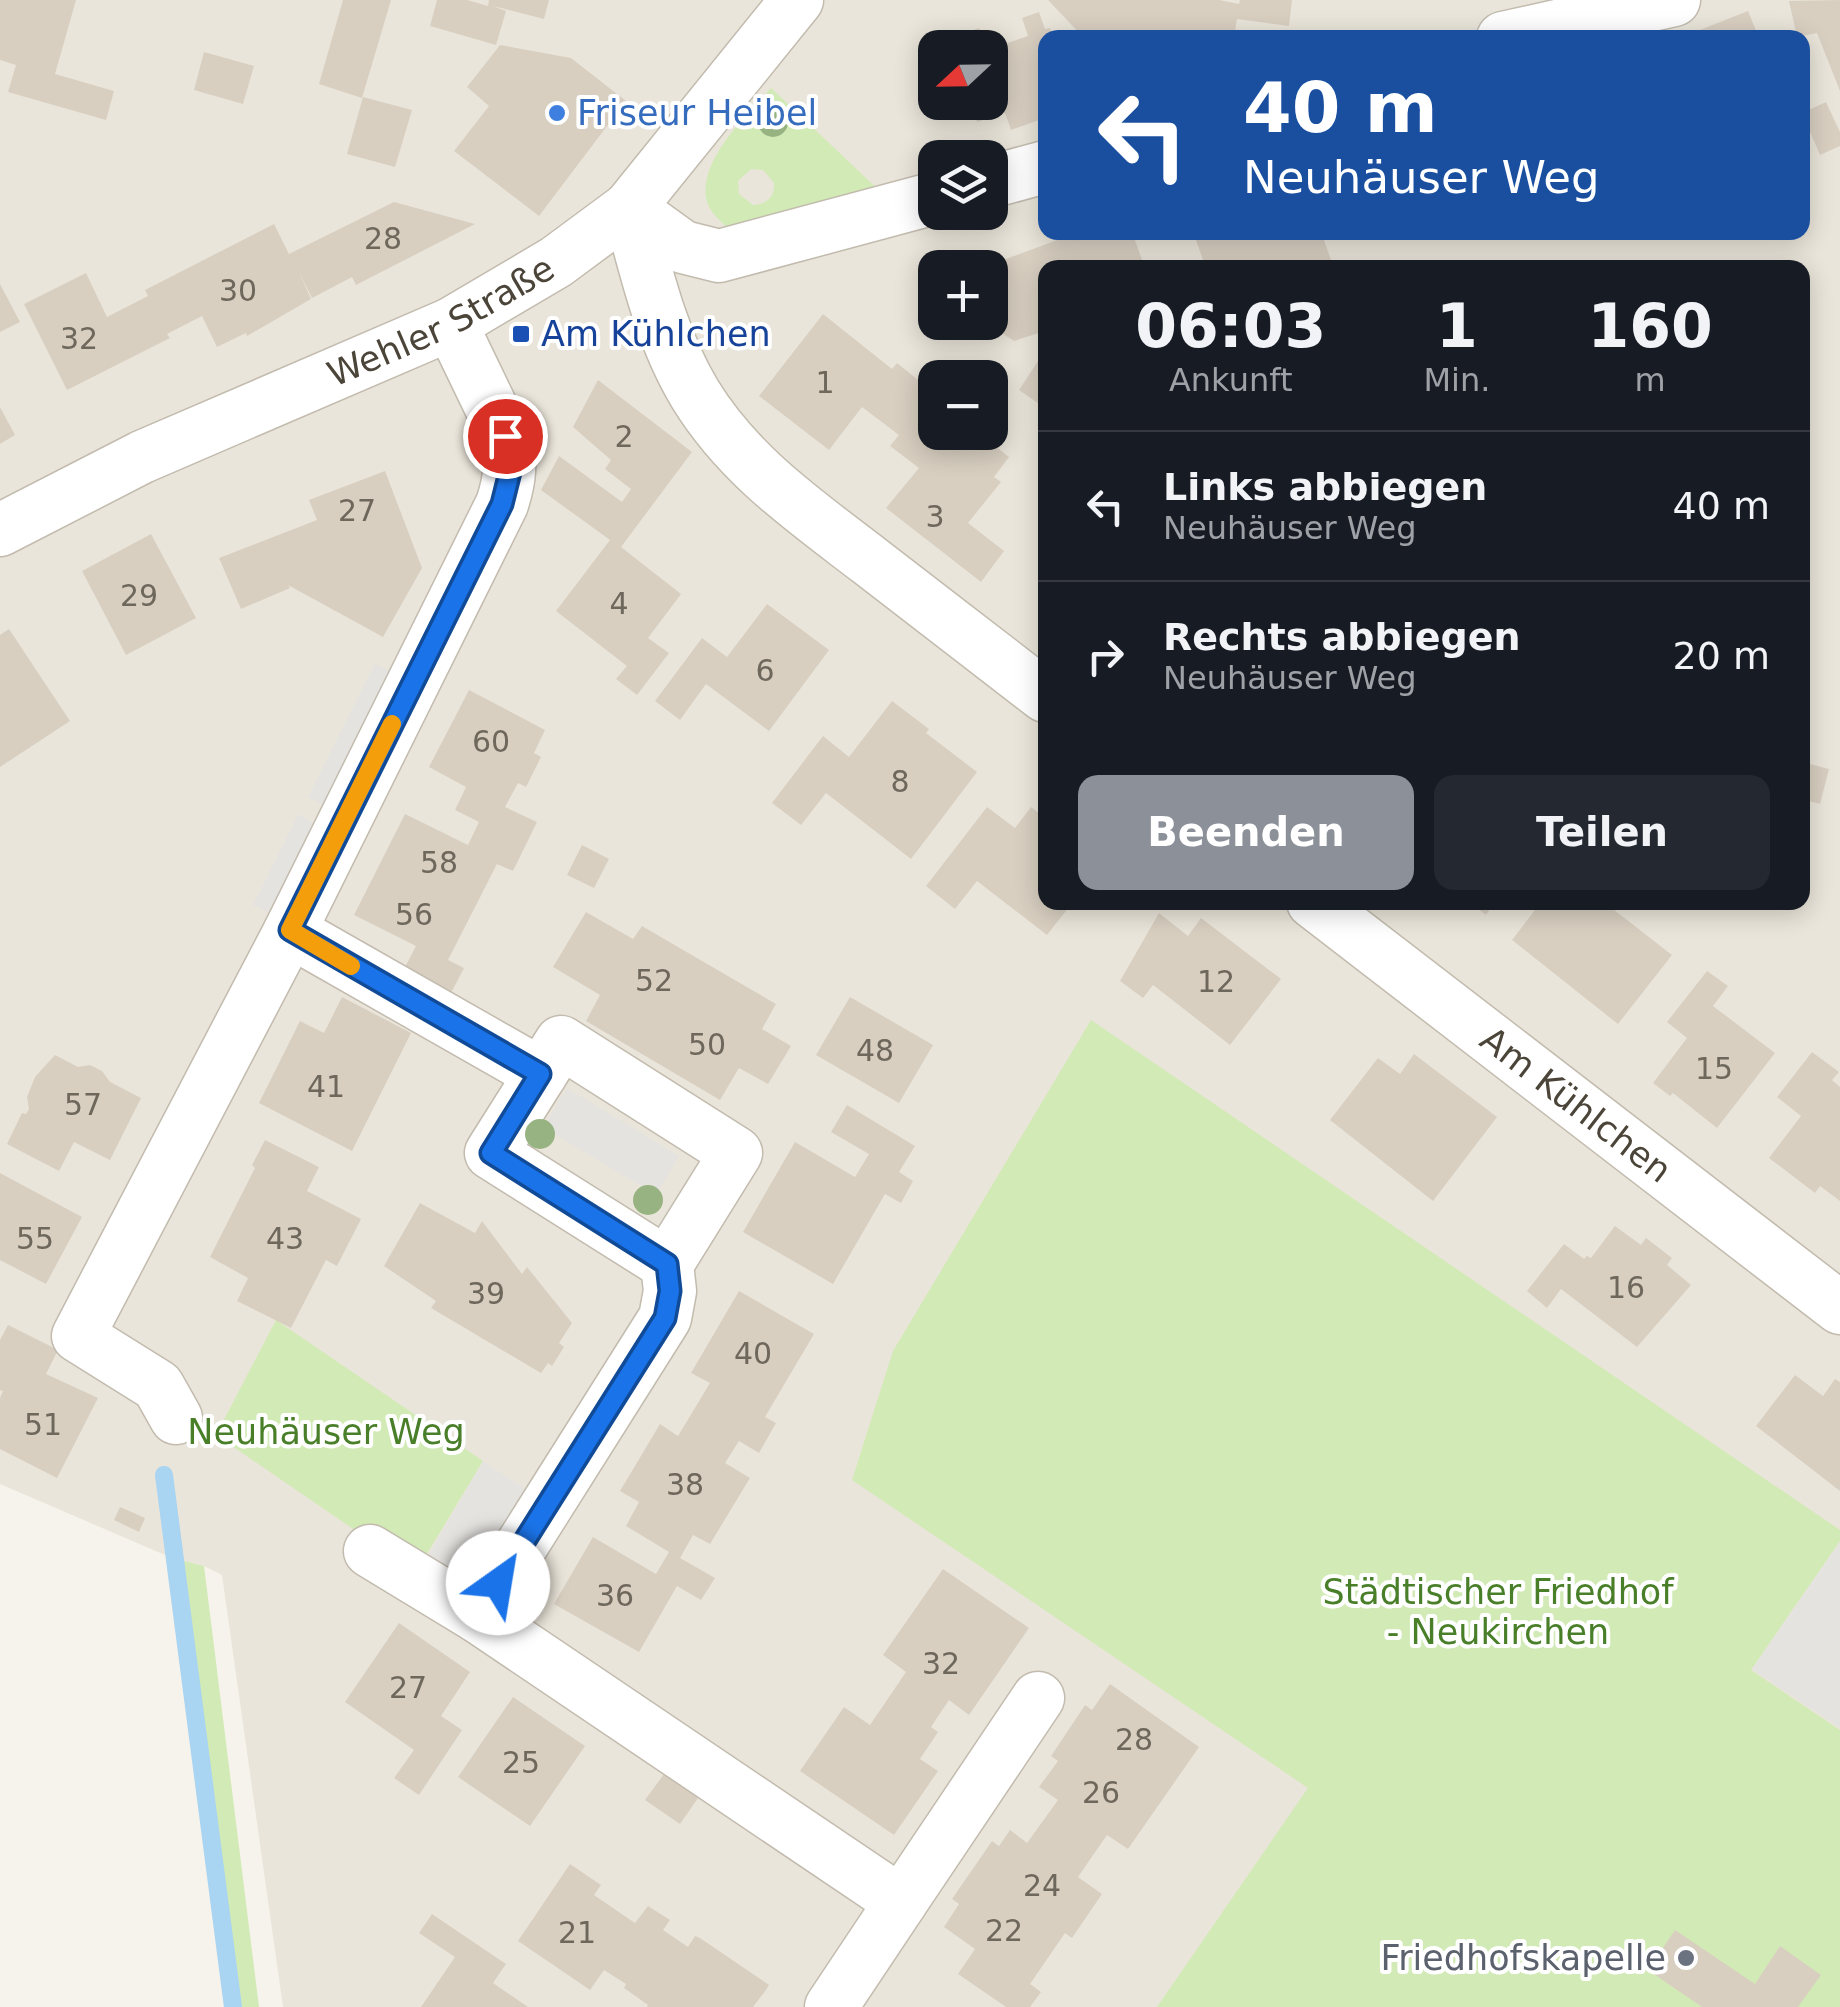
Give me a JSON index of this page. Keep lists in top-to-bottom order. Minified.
{"streets":{"street":["Wehler Straße","Am Kühlchen"]},"parks":["Neuhäuser Weg","Städtischer Friedhof - Neukirchen"],"places":{"other":["Friseur Heibel","Friedhofskapelle"],"transit":["Am Kühlchen"]},"house_numbers":["28","30","32","1","2","27","3","29","4","6","60","8","58","56","52","12","50","48","15","41","57","55","43","16","39","40","51","38","36","32","27","28","25","26","24","22","21"],"north":"left","page":{"map_buttons":["+","−"],"turn":["40 m","Neuhäuser Weg"],"eta":["06:03","Ankunft","1","Min.","160","m"],"list":[{"name":"Links abbiegen","note":"Neuhäuser Weg","value":"40 m"},{"name":"Rechts abbiegen","note":"Neuhäuser Weg","value":"20 m"}],"buttons":["Beenden","Teilen"]}}
